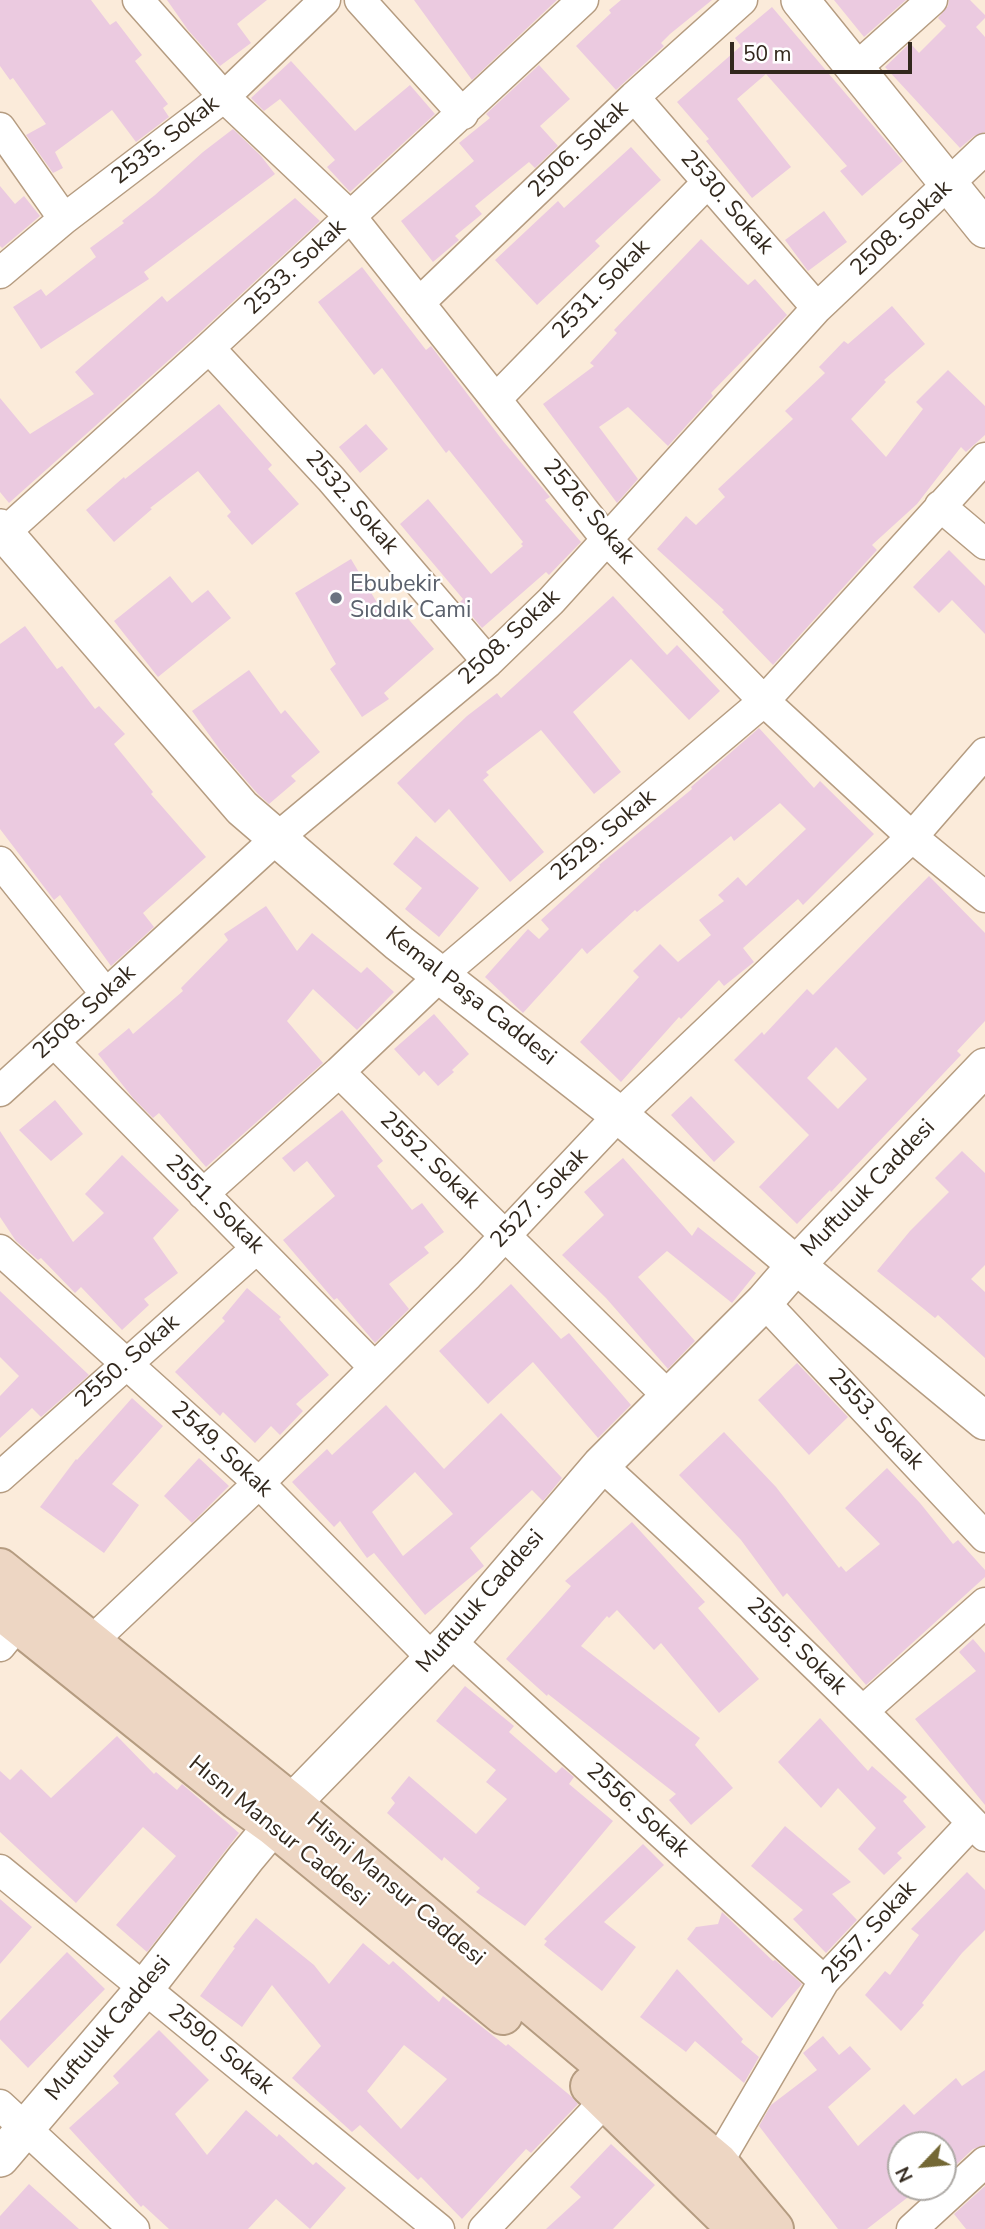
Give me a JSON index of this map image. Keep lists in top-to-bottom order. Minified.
{"streets":{"main road":["Hısnı Mansur Caddesi","Hisni Mansur Caddesi"],"street":["2535. Sokak","2506. Sokak","2530. Sokak","2508. Sokak","2533. Sokak","2531. Sokak","2532. Sokak","2526. Sokak","2529. Sokak","Kemal Paşa Caddesi","2552. Sokak","Muftuluk Caddesi","2527. Sokak","2551. Sokak","2550. Sokak","2553. Sokak","2549. Sokak","2555. Sokak","2556. Sokak","2557. Sokak","2590. Sokak"]},"crossings":[["2535. Sokak","2526. Sokak"],["2506. Sokak","2530. Sokak"],["2506. Sokak","2526. Sokak"],["2530. Sokak","2508. Sokak"],["2530. Sokak","2531. Sokak"],["2508. Sokak","2532. Sokak"],["2508. Sokak","2526. Sokak"],["2508. Sokak","Kemal Paşa Caddesi"],["2508. Sokak","2551. Sokak"],["2533. Sokak","2532. Sokak"],["2533. Sokak","2526. Sokak"],["2533. Sokak","Kemal Paşa Caddesi"],["2531. Sokak","2526. Sokak"],["2526. Sokak","2529. Sokak"],["2526. Sokak","2527. Sokak"],["2529. Sokak","Kemal Paşa Caddesi"],["2529. Sokak","2552. Sokak"],["2529. Sokak","2551. Sokak"],["Kemal Paşa Caddesi","Muftuluk Caddesi"],["Kemal Paşa Caddesi","2527. Sokak"],["2552. Sokak","Muftuluk Caddesi"],["2552. Sokak","2527. Sokak"],["Muftuluk Caddesi","2553. Sokak"],["Muftuluk Caddesi","2549. Sokak"],["Muftuluk Caddesi","2555. Sokak"],["Muftuluk Caddesi","2556. Sokak"],["Muftuluk Caddesi","Hısnı Mansur Caddesi"],["Muftuluk Caddesi","Hisni Mansur Caddesi"],["Muftuluk Caddesi","2590. Sokak"],["2527. Sokak","2551. Sokak"],["2527. Sokak","2549. Sokak"],["2527. Sokak","Hisni Mansur Caddesi"],["2551. Sokak","2550. Sokak"],["2550. Sokak","2549. Sokak"],["2549. Sokak","2556. Sokak"],["2555. Sokak","2557. Sokak"],["2556. Sokak","2557. Sokak"],["Hısnı Mansur Caddesi","Hisni Mansur Caddesi"],["Hisni Mansur Caddesi","2557. Sokak"]],"places":["Ebubekir Sıddık Cami"],"scale_bar":"50 m","north":"bottom left"}
